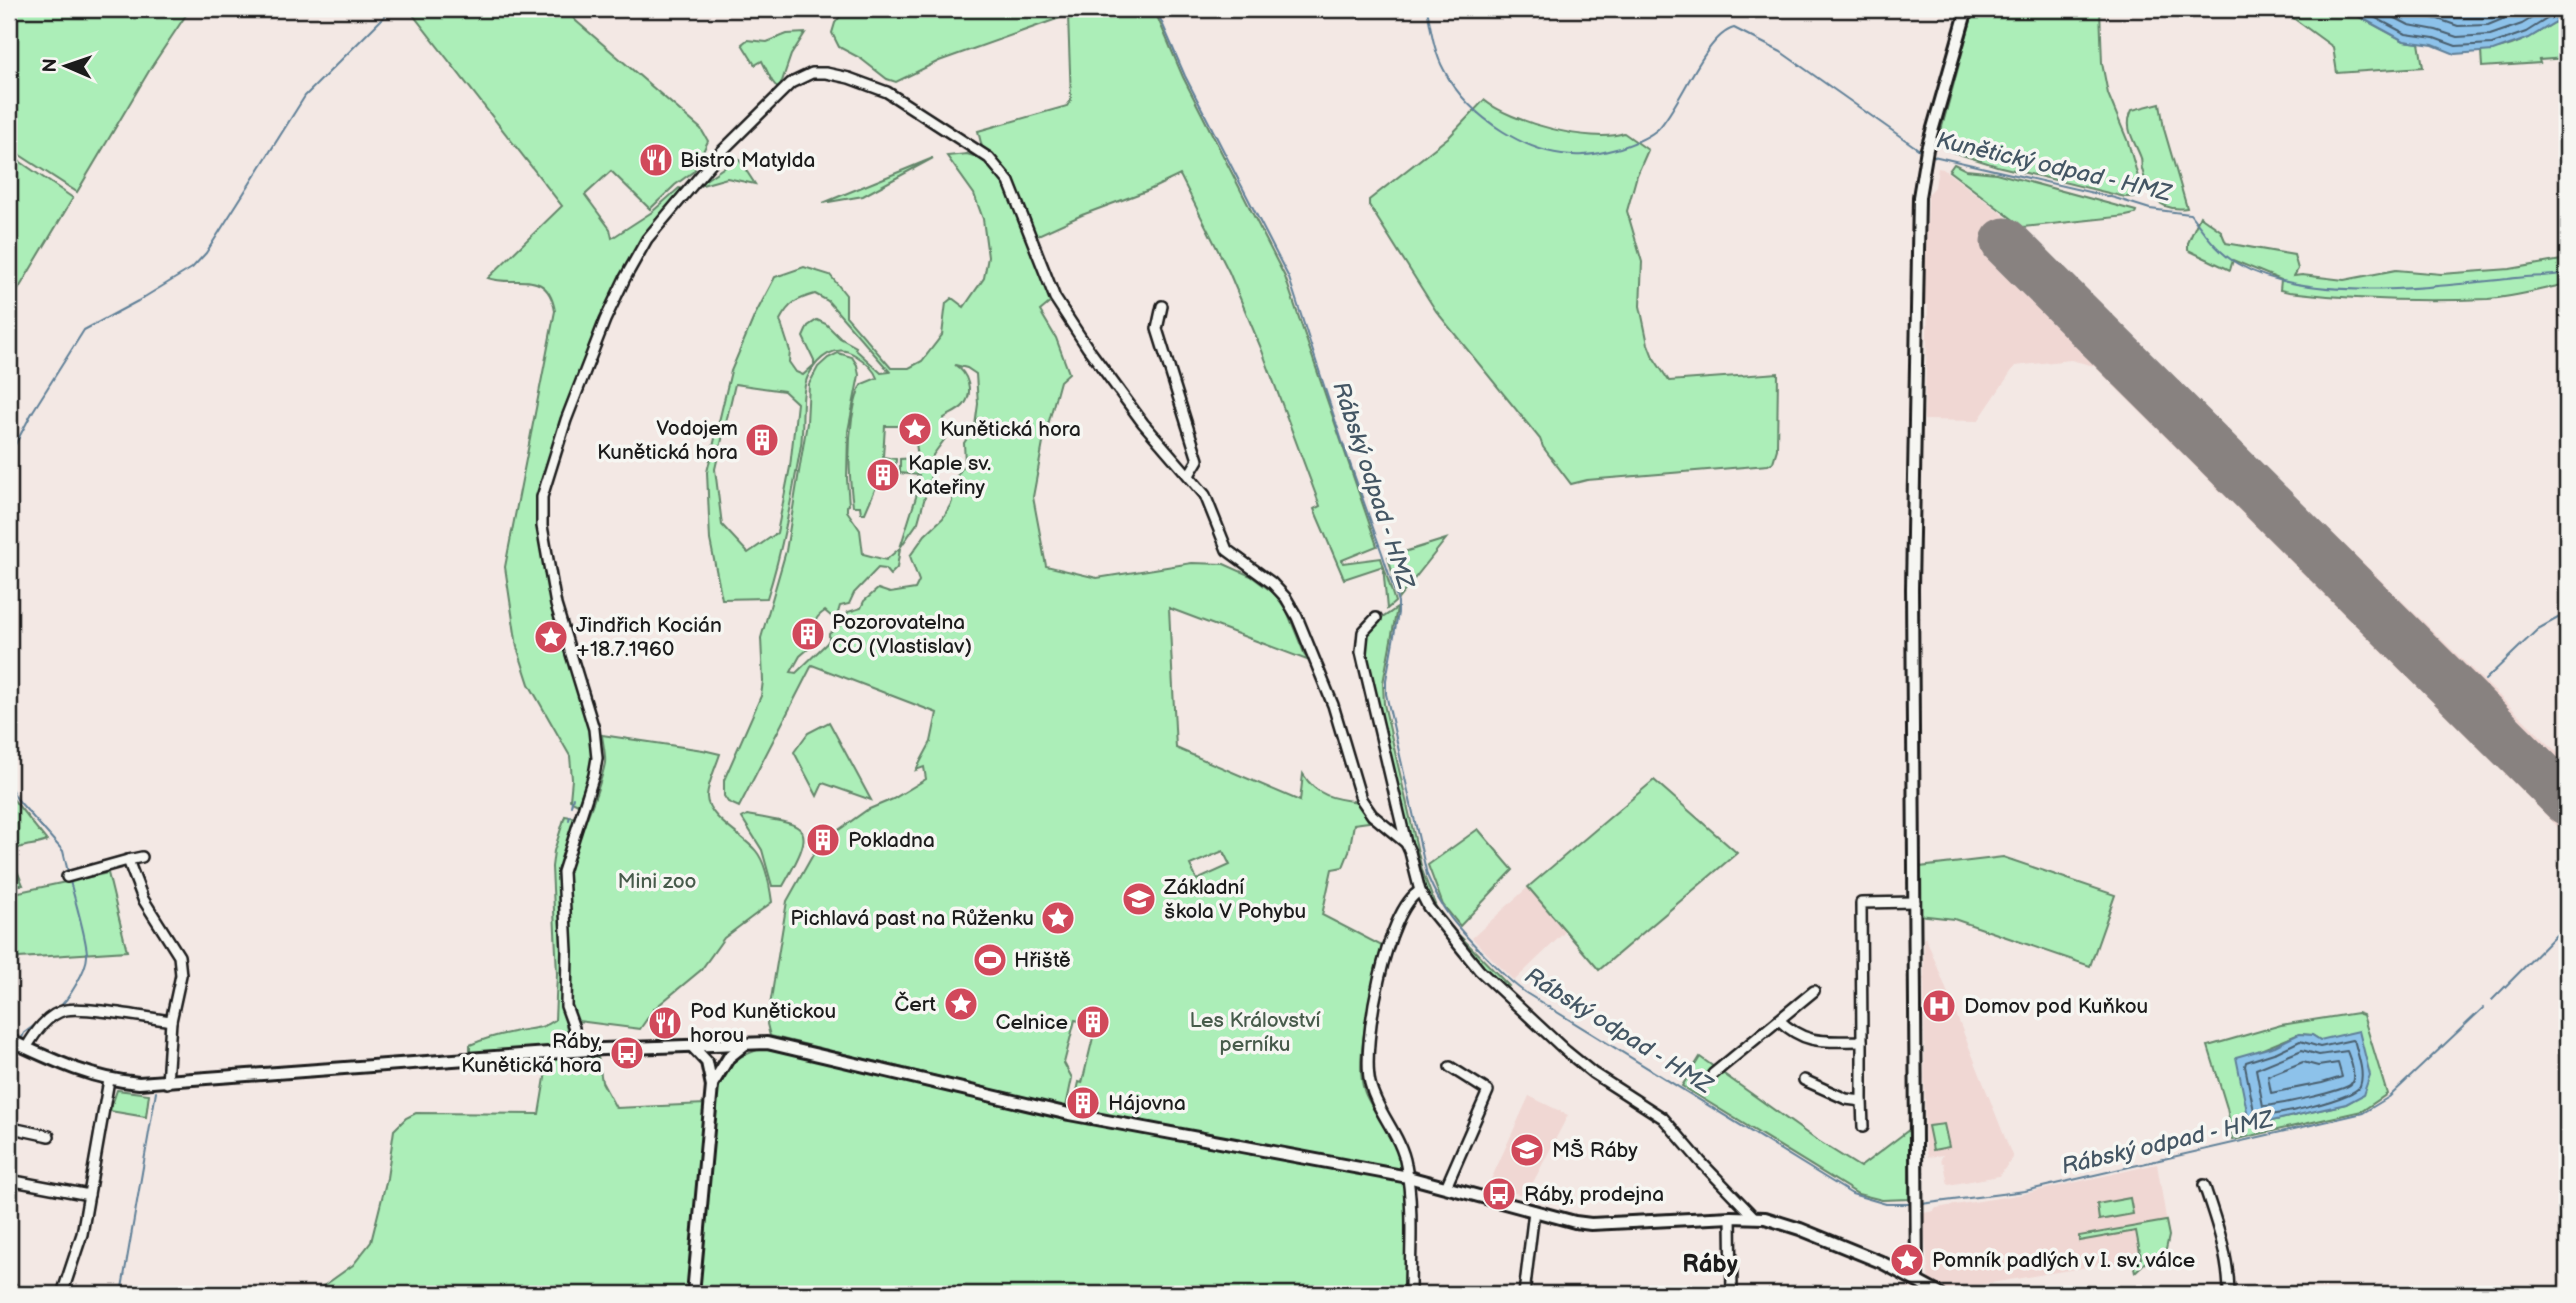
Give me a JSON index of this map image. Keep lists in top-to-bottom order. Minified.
{"districts":["Ráby"],"water":["Kunětický odpad - HMZ","Rábský odpad - HMZ"],"parks":["Mini zoo","Les Království perníku"],"places":{"restaurant":["Bistro Matylda","Pod Kunětickou horou"],"place":["Kunětická hora","Jindřich Kocián +18.7.1960","Pichlavá past na Růženku","Čert","Pomník padlých v I. sv. válce"],"building":["Vodojem Kunětická hora","Kaple sv. Kateřiny","Pozorovatelna CO (Vlastislav)","Pokladna","Celnice","Hájovna"],"school or university":["Základní škola V Pohybu","MŠ Ráby"],"sports":["Hřiště"],"hospital":["Domov pod Kuňkou"],"bus stop":["Ráby, Kunětická hora","Ráby, prodejna"]},"north":"left"}
